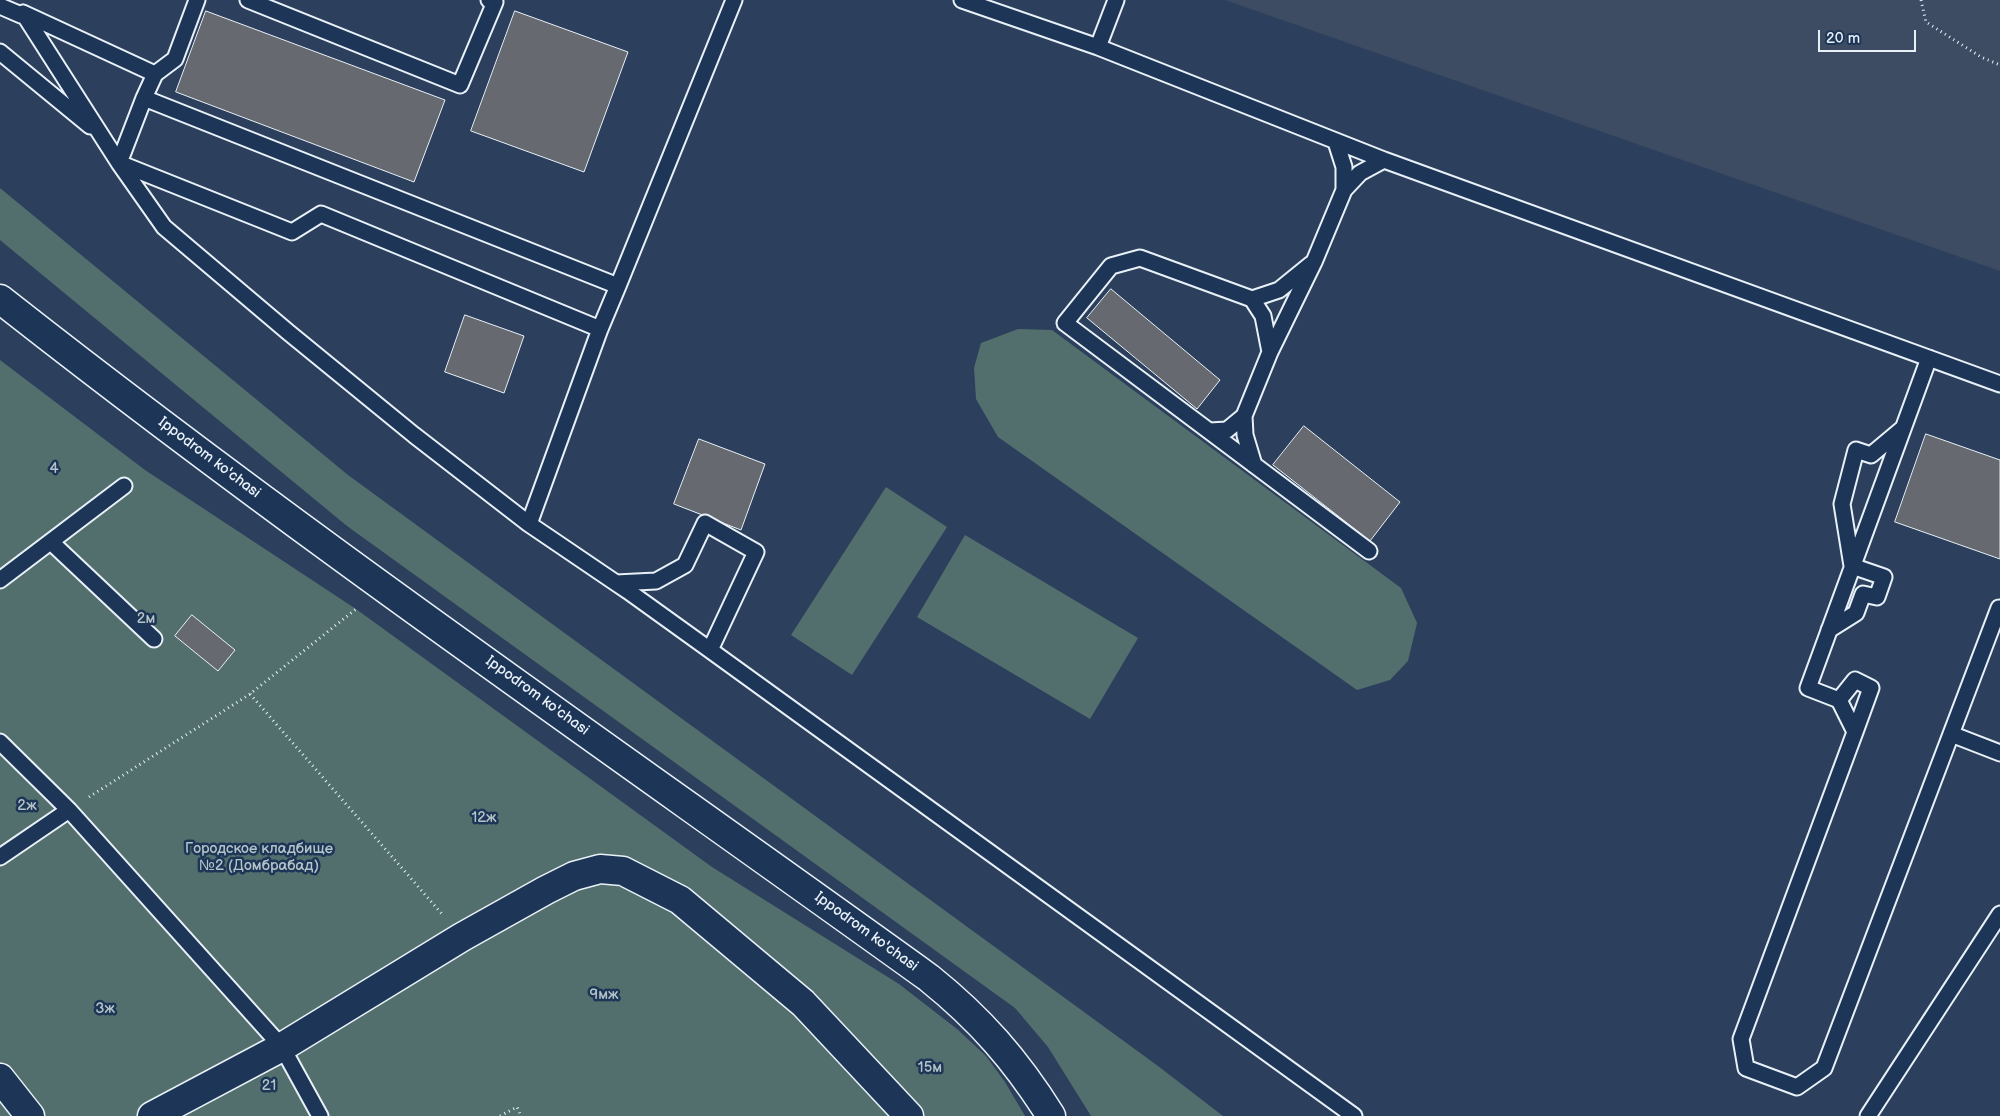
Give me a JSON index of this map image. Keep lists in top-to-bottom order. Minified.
{"streets":{"street":["Ippodrom ko'chasi"]},"parks":["4","2м","2ж","12ж","Городское кладбище №2 (Домбрабад)","9мж","3ж","15м","21"],"scale_bar":"20 m"}
